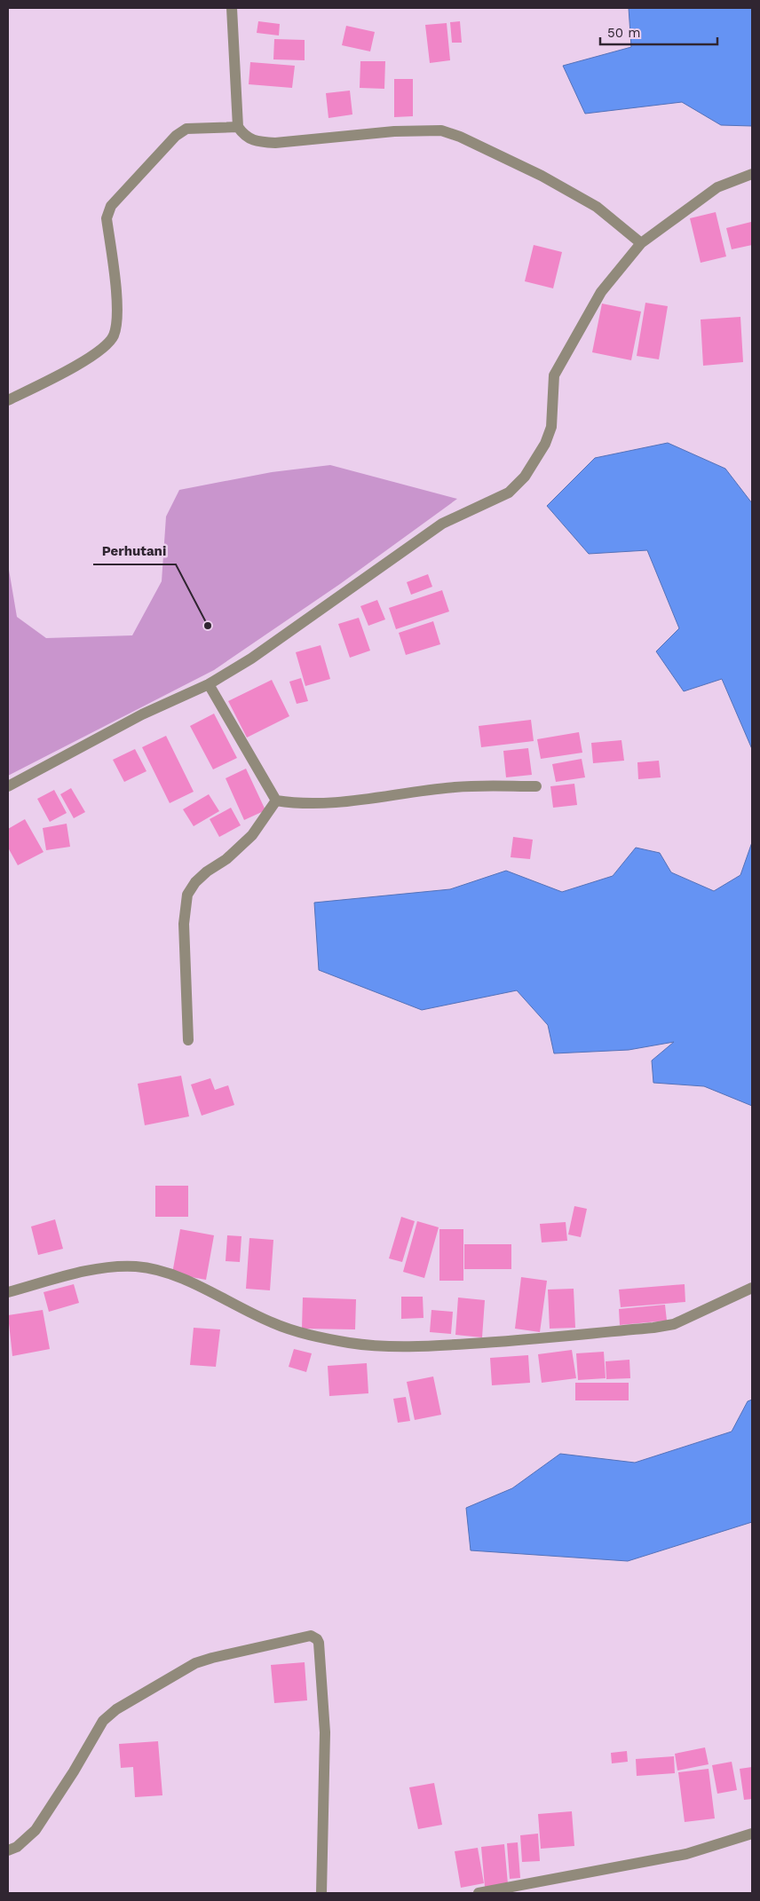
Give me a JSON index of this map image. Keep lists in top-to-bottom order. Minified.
{"places":["Perhutani"],"scale_bar":"50 m"}
